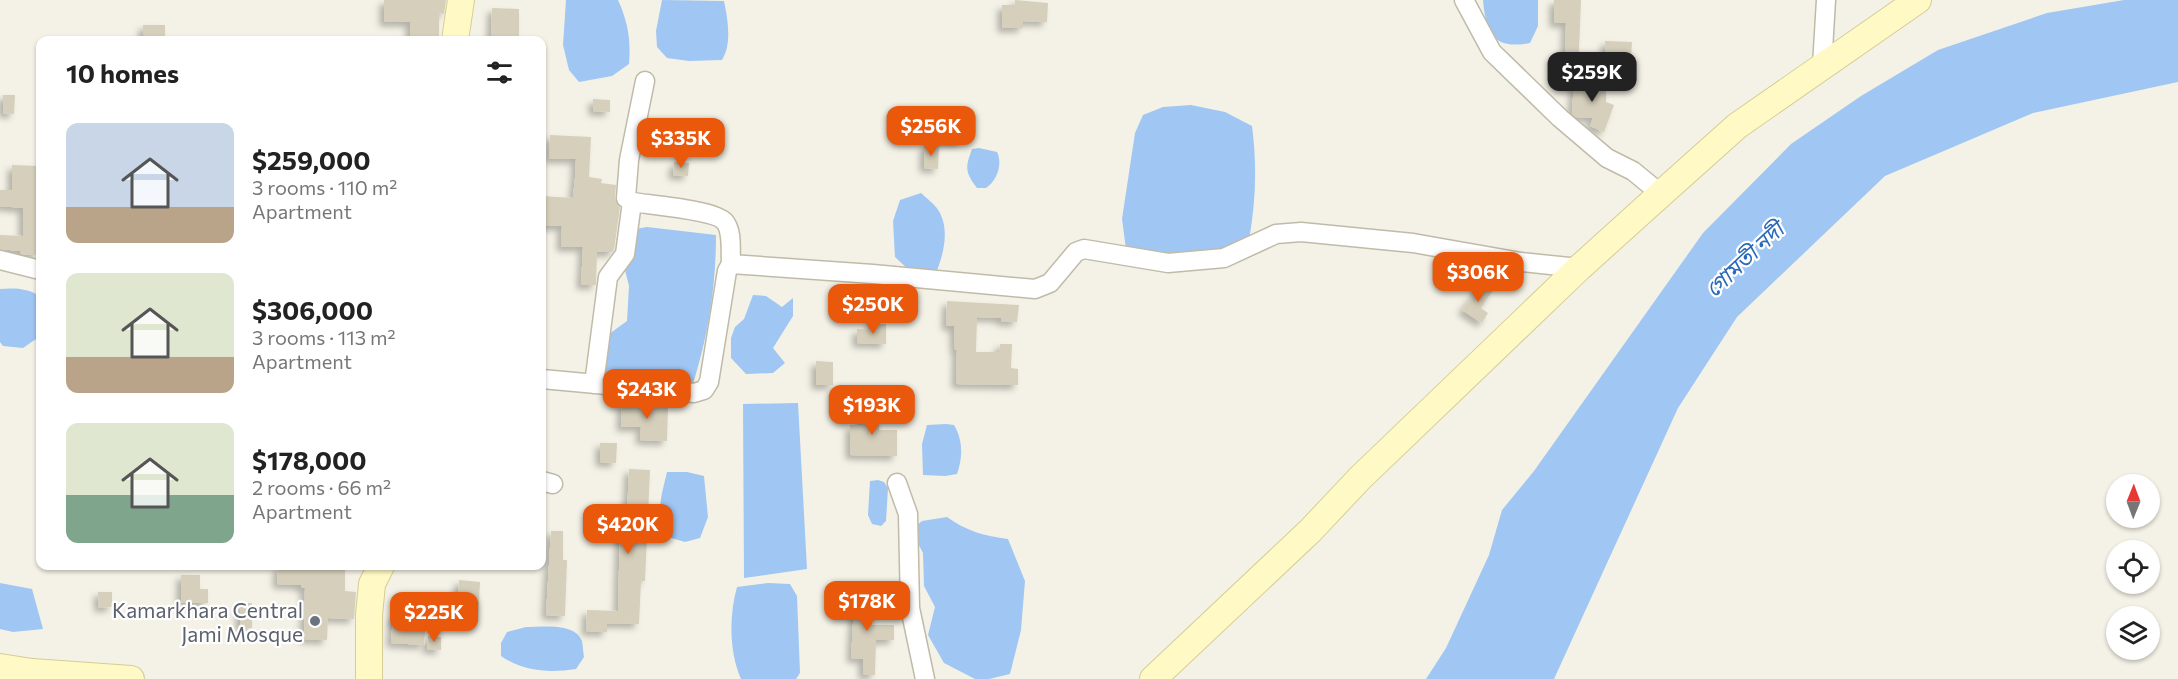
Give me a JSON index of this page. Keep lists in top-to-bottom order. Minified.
{"water":["গোমতী নদী"],"places":["Kamarkhara Central Jami Mosque"],"north":"top","page":{"heading":"10 homes","price":["$259K","$256K","$335K","$306K","$250K","$243K","$193K","$420K","$178K","$225K"],"list":[{"name":"$259,000","note":"3 rooms · 110 m² · Apartment"},{"name":"$306,000","note":"3 rooms · 113 m² · Apartment"},{"name":"$178,000","note":"2 rooms · 66 m² · Apartment"}]}}
